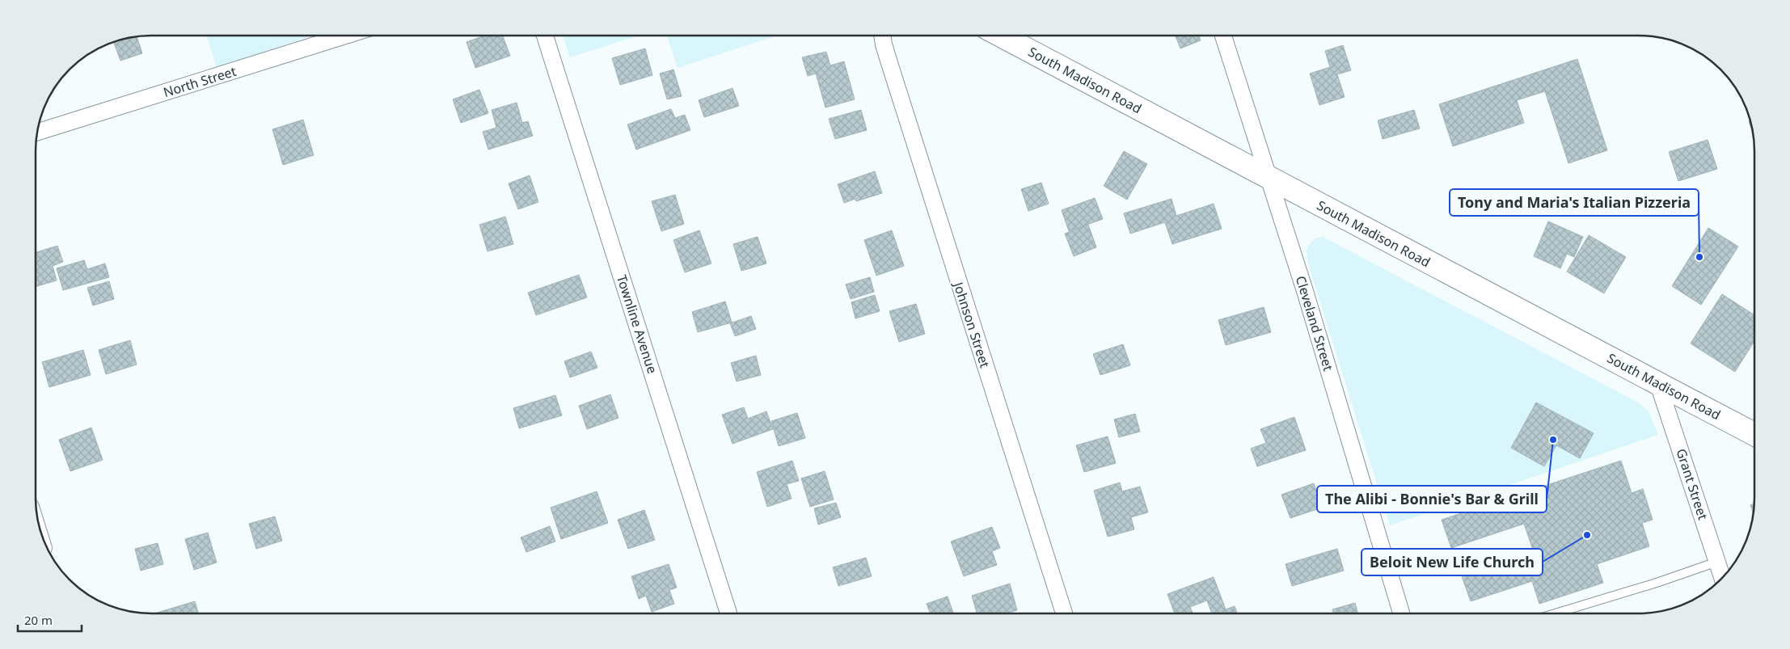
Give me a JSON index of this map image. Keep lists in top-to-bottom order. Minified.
{"streets":{"main road":["South Madison Road"],"street":["North Street","Cleveland Street","Townline Avenue","Johnson Street","Grant Street"]},"crossings":[["South Madison Road","Cleveland Street"],["South Madison Road","Grant Street"]],"places":["Tony and Maria's Italian Pizzeria","The Alibi - Bonnie's Bar & Grill","Beloit New Life Church"],"scale_bar":"20 m"}
